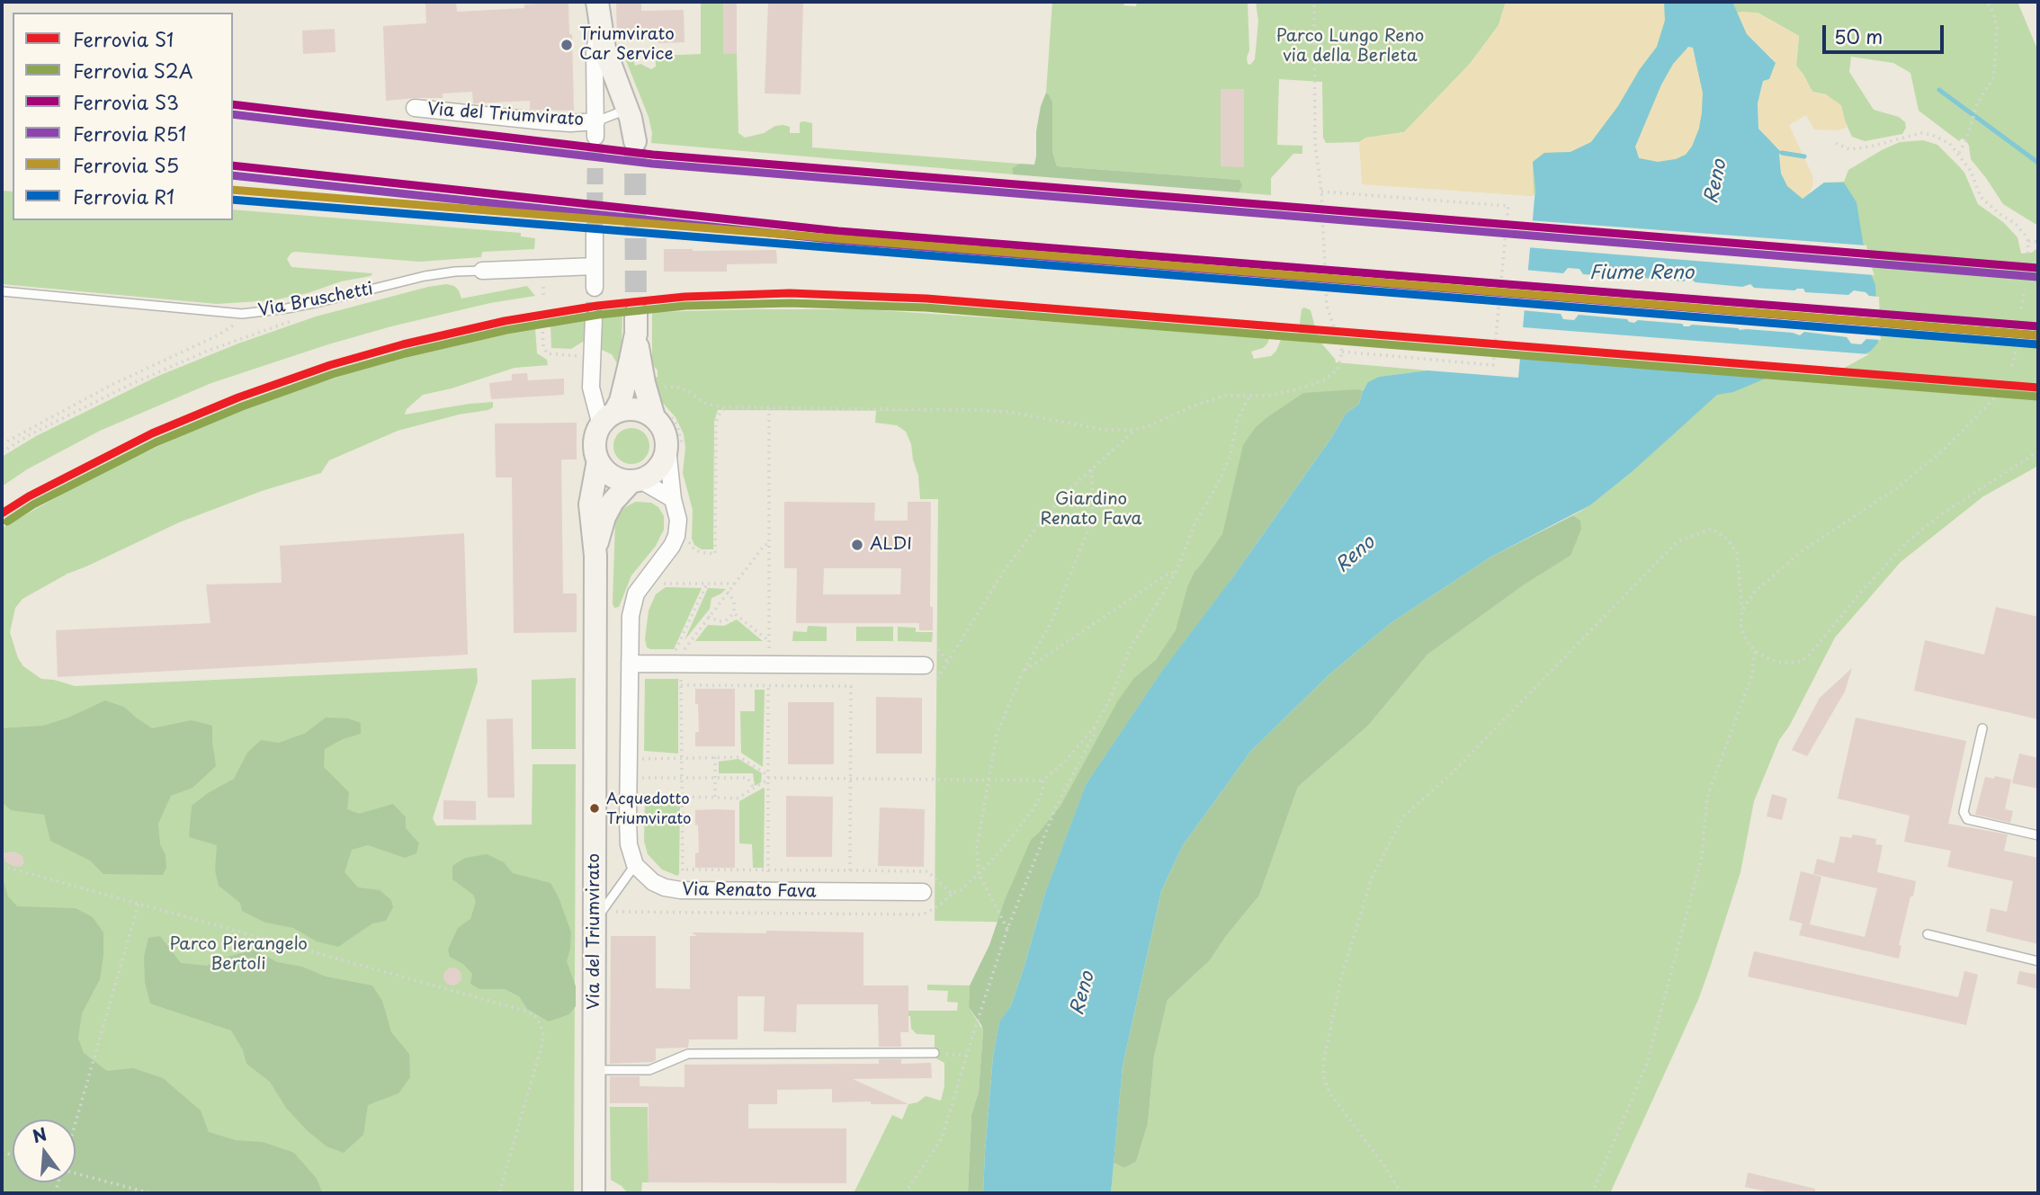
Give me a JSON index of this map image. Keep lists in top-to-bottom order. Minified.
{"streets":{"main road":["Via del Triumvirato"],"street":["Via Bruschetti","Via Renato Fava"]},"water":["Reno","Fiume Reno"],"parks":["Parco Lungo Reno via della Berleta","Giardino Renato Fava","Parco Pierangelo Bertoli"],"places":["Triumvirato Car Service","ALDI","Acquedotto Triumvirato"],"lines":["rail line S3","rail line R51","rail line S5","rail line R1","rail line S1","rail line S2A"],"legend":["Ferrovia S1","Ferrovia S2A","Ferrovia S3","Ferrovia R51","Ferrovia S5","Ferrovia R1"],"scale_bar":"50 m","north":"top"}
